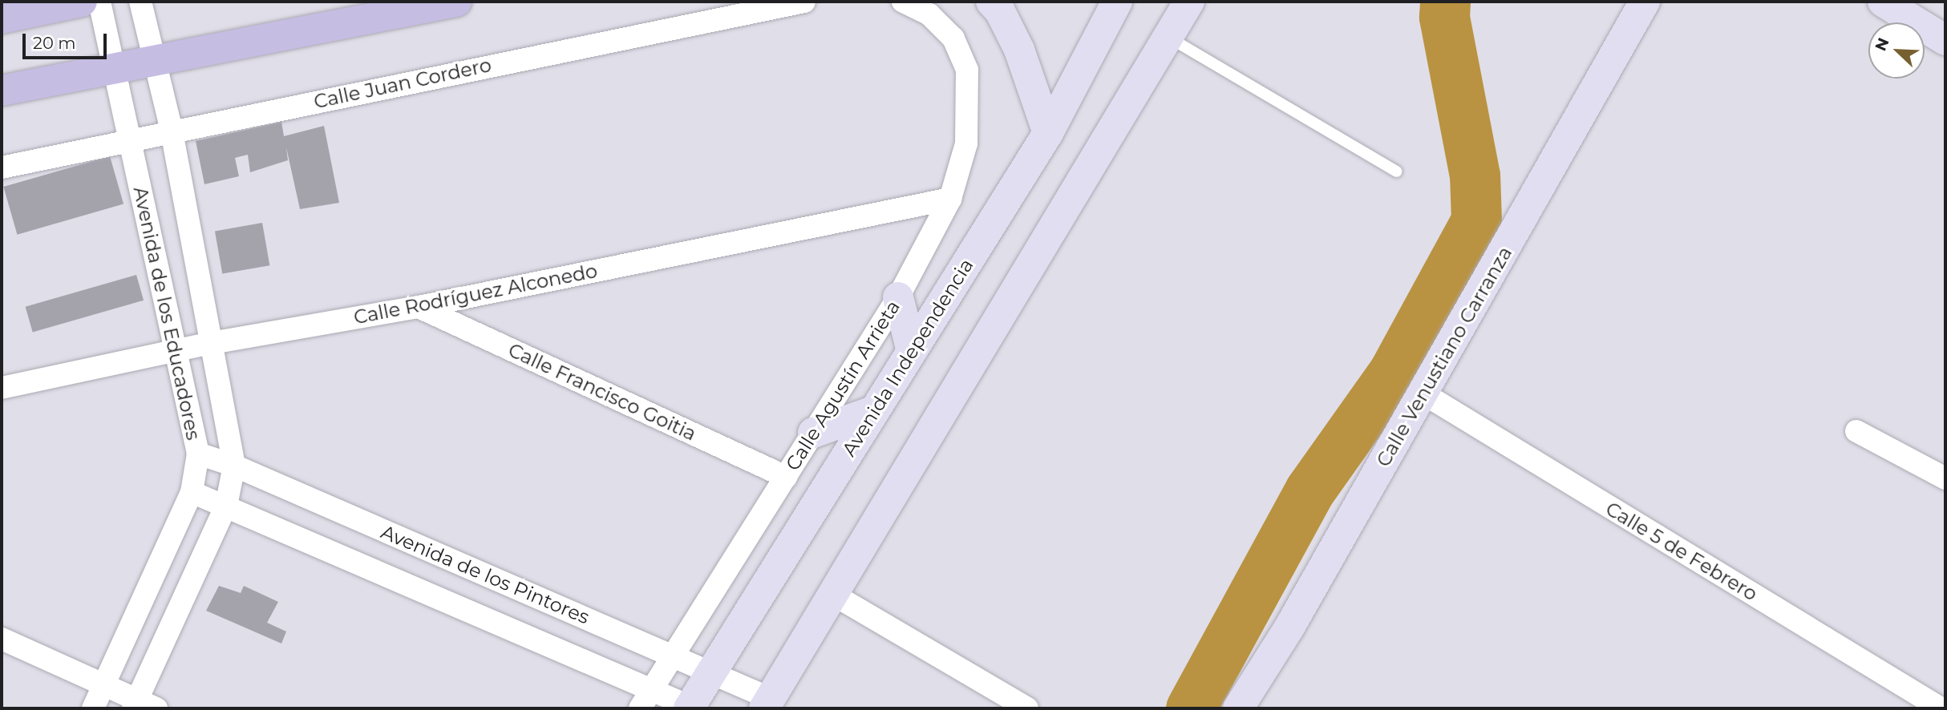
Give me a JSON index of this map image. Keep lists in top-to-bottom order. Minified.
{"streets":{"main road":["Calle Venustiano Carranza","Avenida Independencia"],"street":["Calle Juan Cordero","Calle Rodríguez Alconedo","Avenida de los Educadores","Calle Agustín Arrieta","Calle Francisco Goitia","Calle 5 de Febrero","Avenida de los Pintores"]},"crossings":[["Calle Juan Cordero","Avenida de los Educadores"],["Calle Rodríguez Alconedo","Avenida de los Educadores"],["Calle Rodríguez Alconedo","Calle Agustín Arrieta"],["Calle Rodríguez Alconedo","Calle Francisco Goitia"],["Avenida de los Educadores","Avenida de los Pintores"],["Calle Venustiano Carranza","Calle 5 de Febrero"],["Avenida Independencia","Avenida de los Pintores"],["Calle Agustín Arrieta","Calle Francisco Goitia"],["Calle Agustín Arrieta","Avenida de los Pintores"]],"scale_bar":"20 m","north":"top left"}
